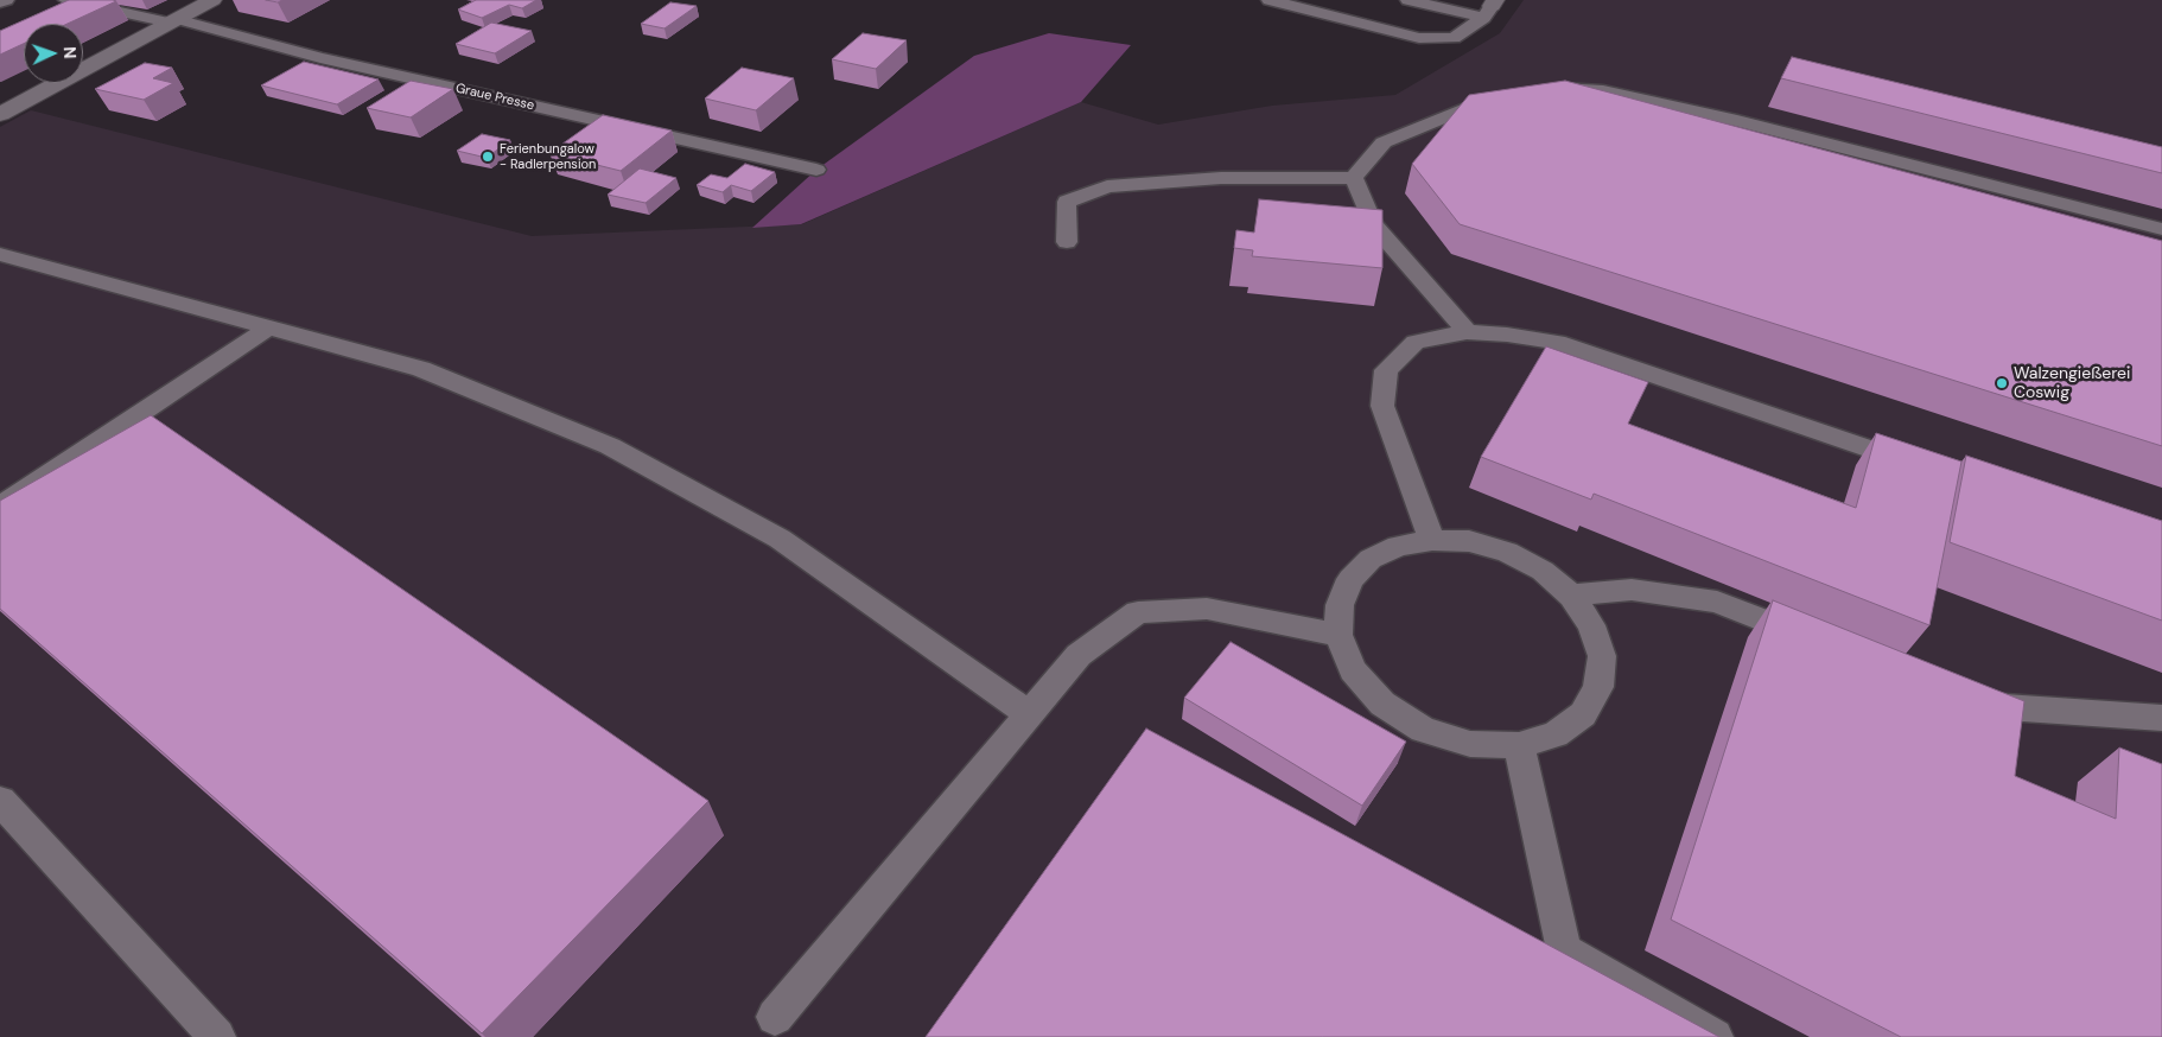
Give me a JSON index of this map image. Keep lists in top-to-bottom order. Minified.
{"streets":{"lane":["Graue Presse"]},"places":["Ferienbungalow - Radlerpension","Walzengießerei Coswig"],"north":"right"}
